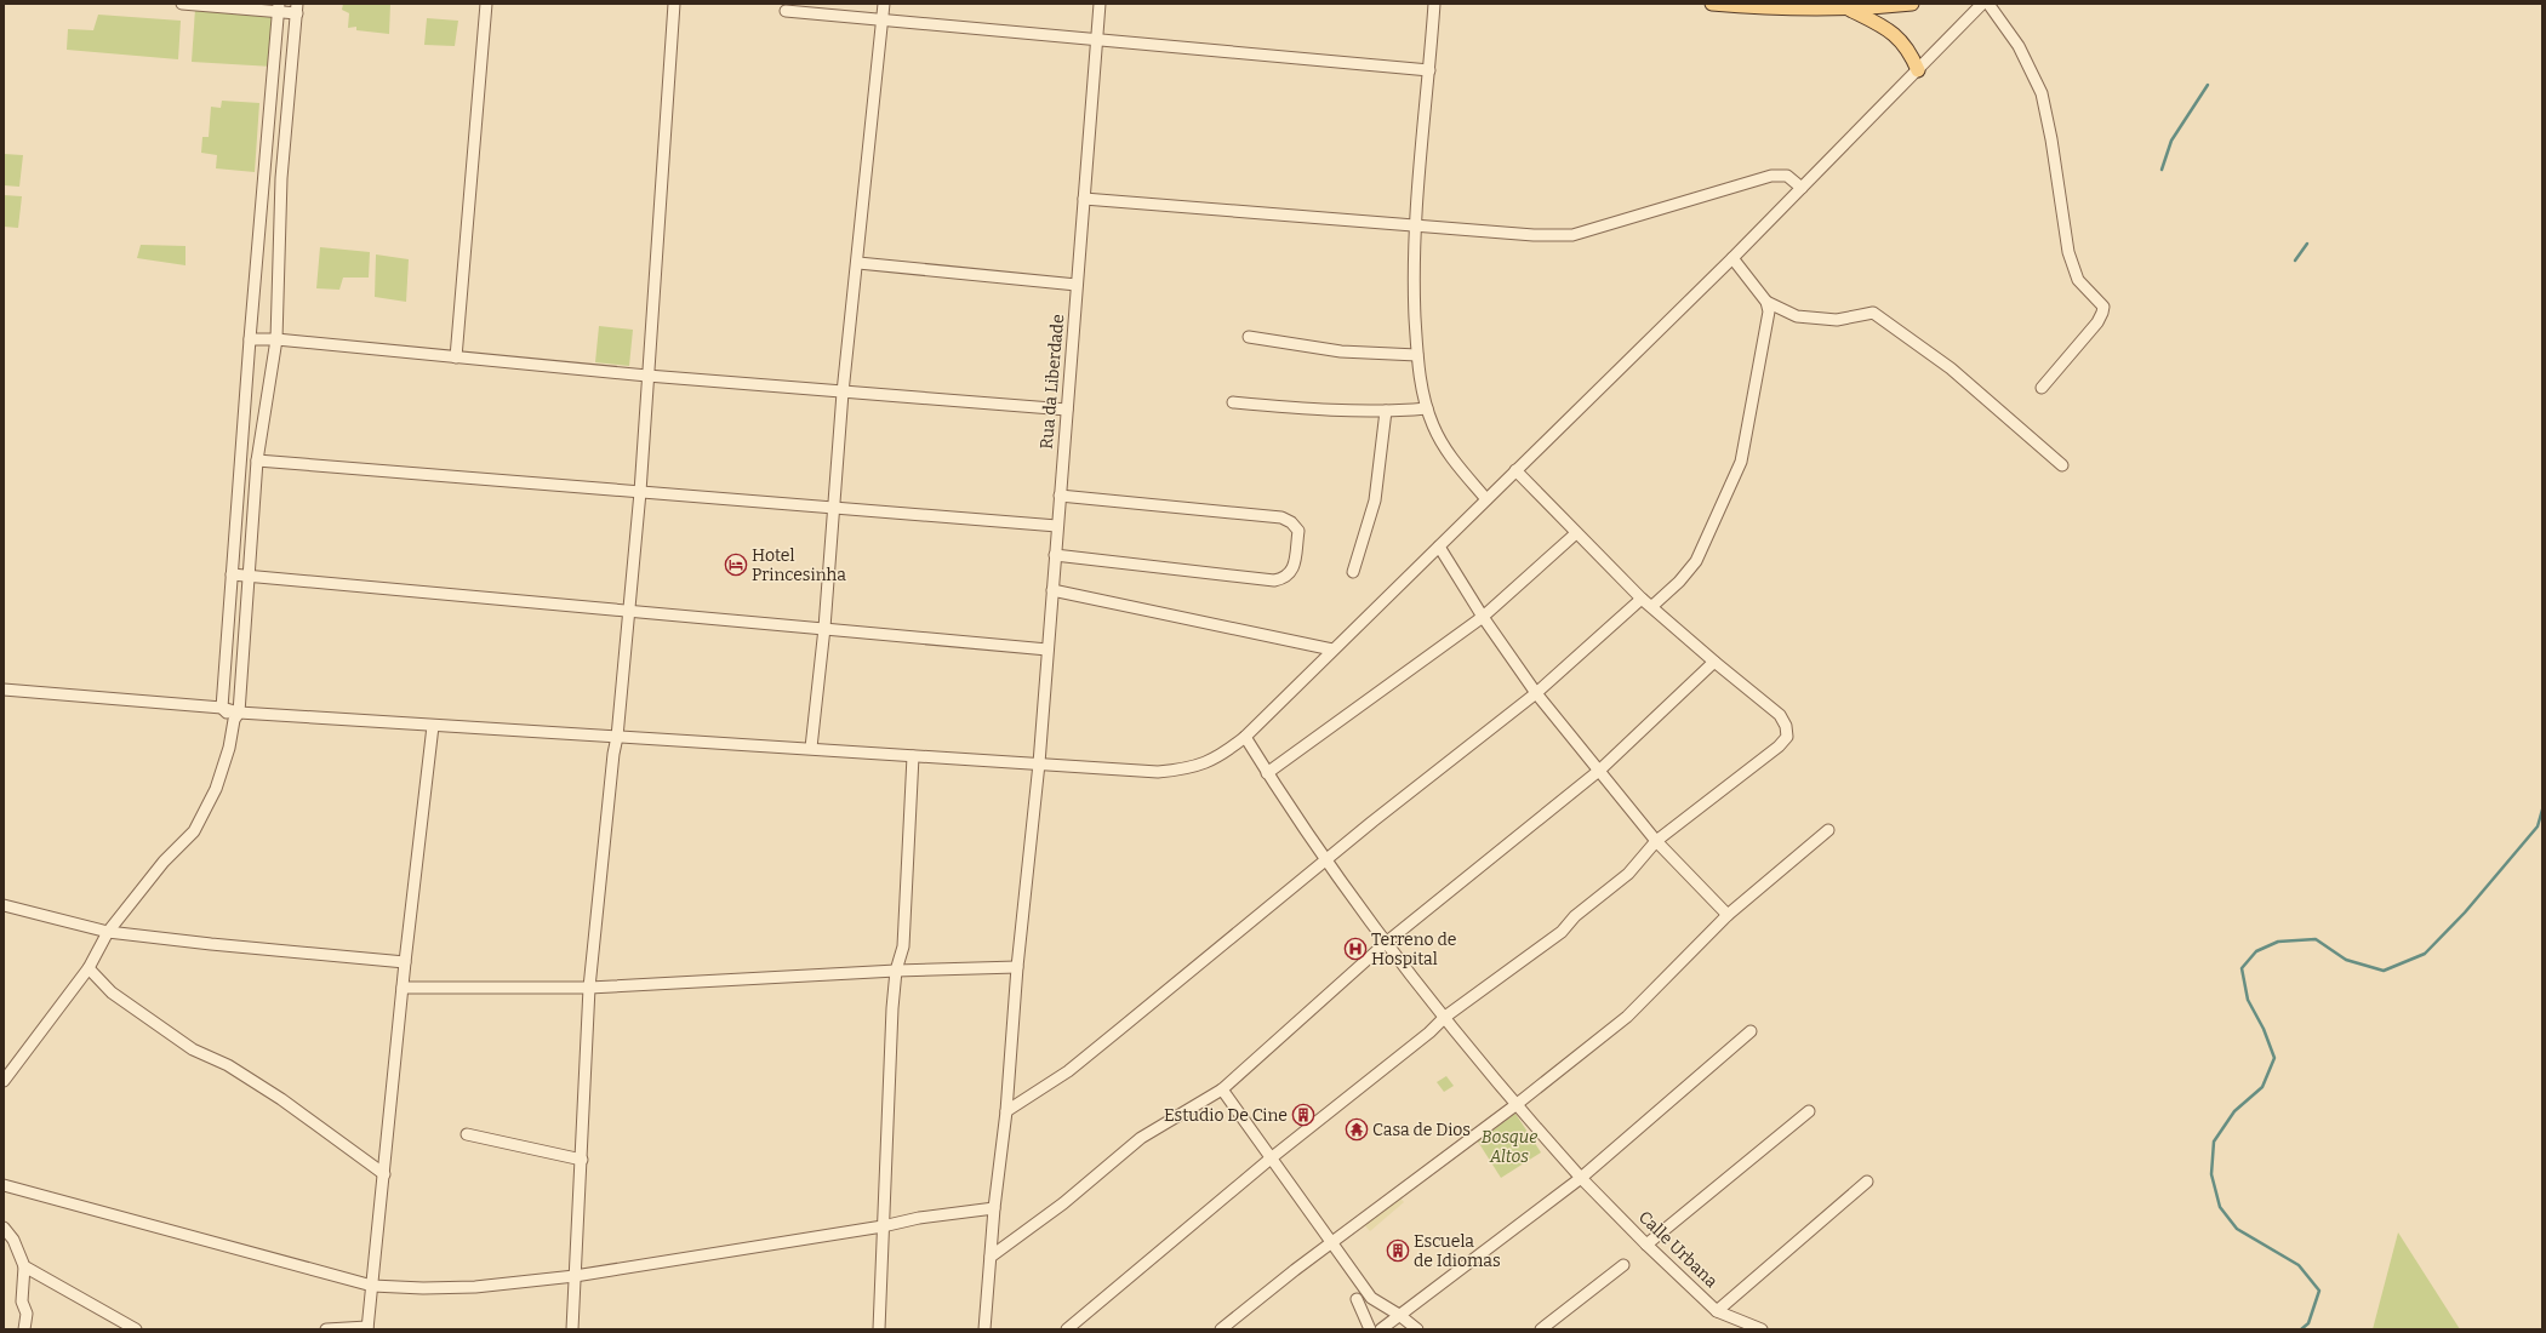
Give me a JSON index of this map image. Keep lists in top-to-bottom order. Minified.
{"streets":{"street":["Rua da Liberdade","Calle Urbana"]},"parks":["Bosque Altos"],"places":{"hotel":["Hotel Princesinha"],"hospital":["Terreno de Hospital"],"building":["Estudio De Cine","Escuela de Idiomas"],"temple":["Casa de Dios"]}}
